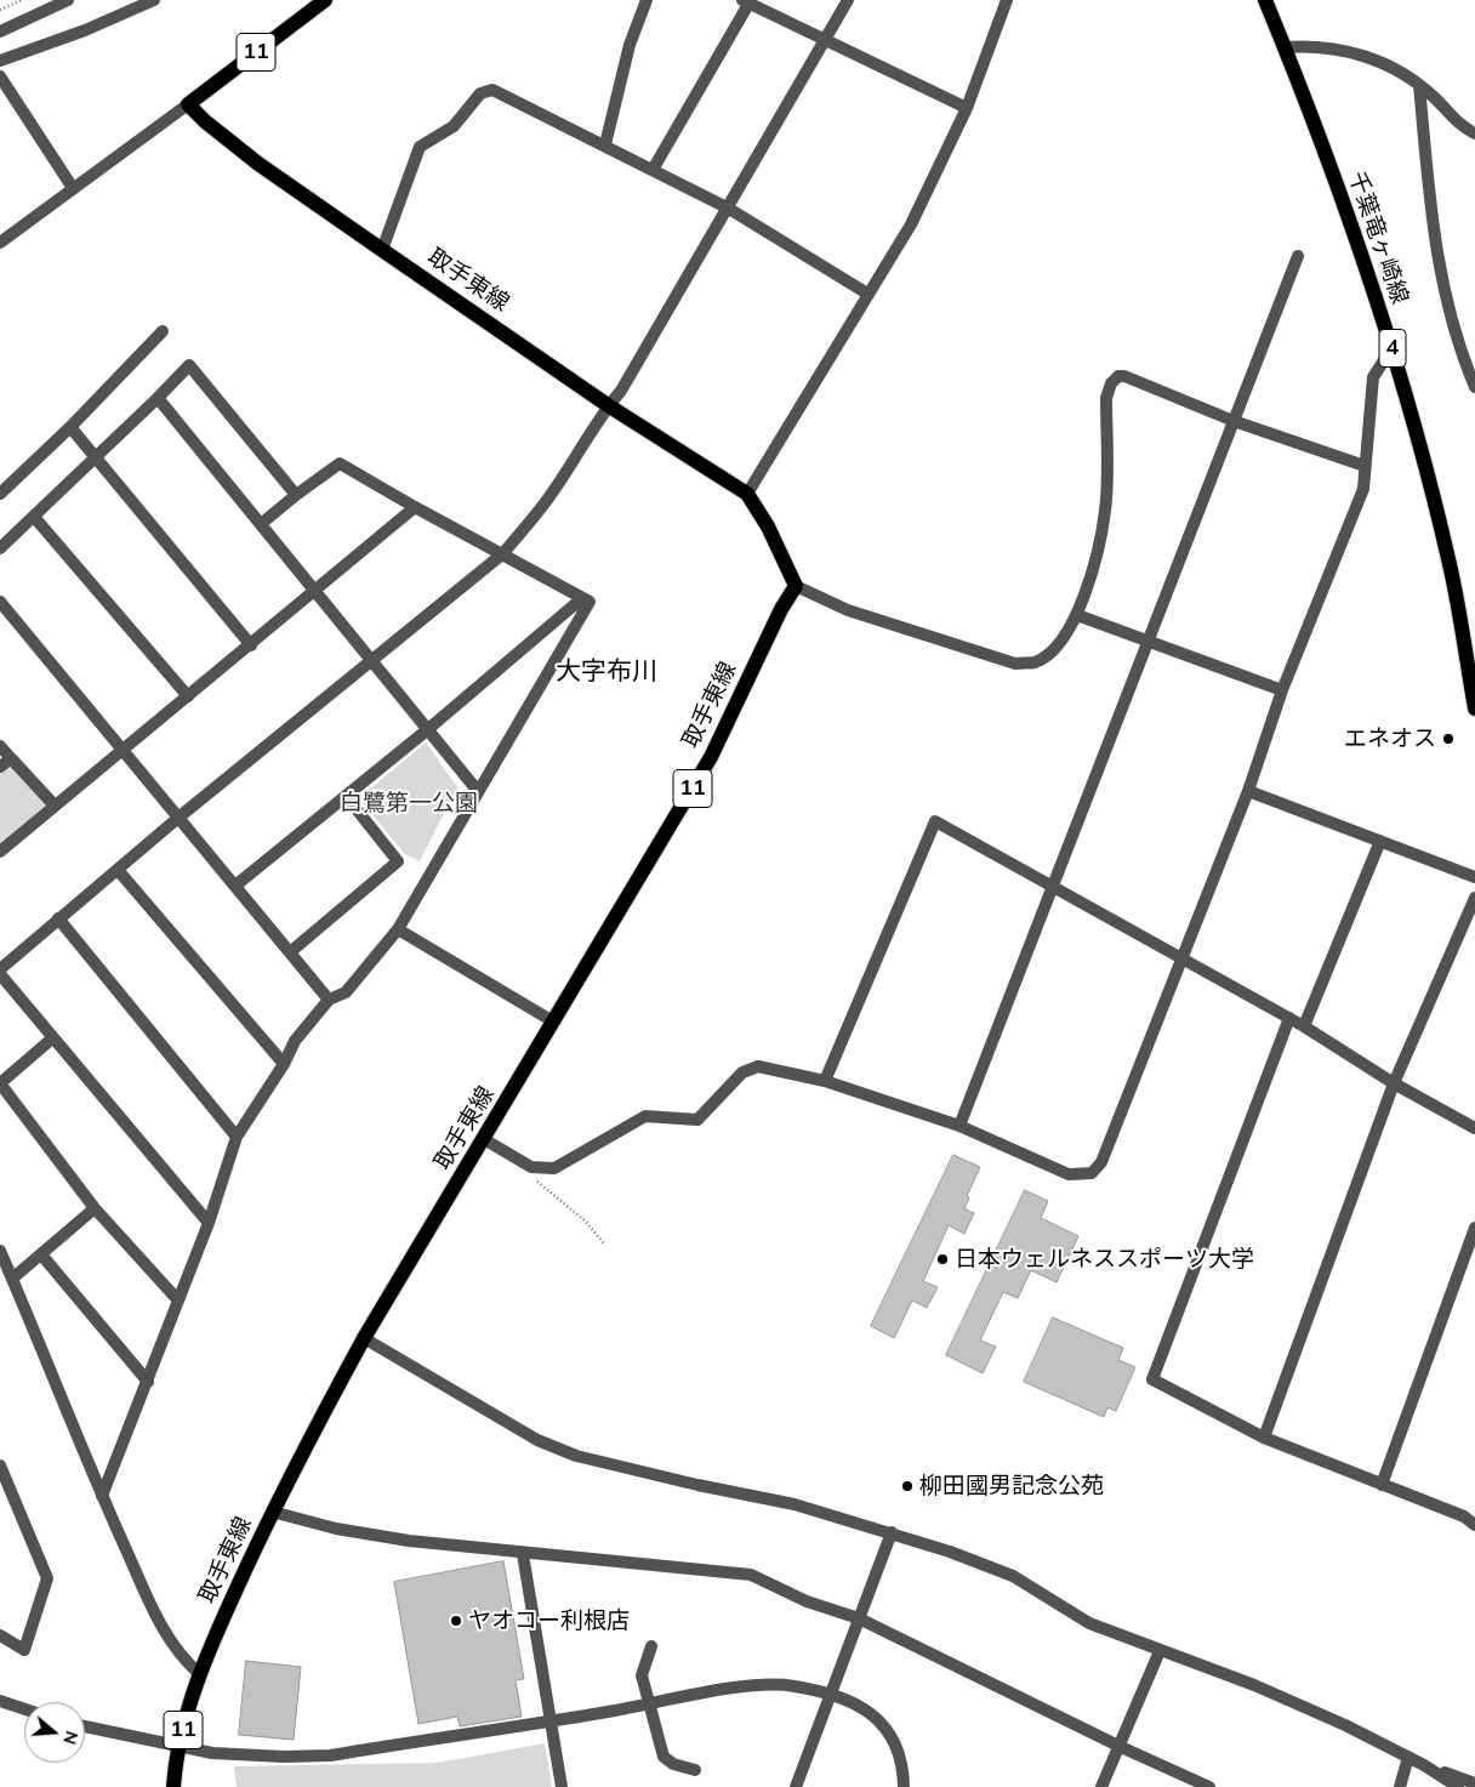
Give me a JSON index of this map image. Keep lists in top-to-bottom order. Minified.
{"streets":{"main road":["11","千葉竜ヶ崎線","取手東線","4"]},"crossings":[["11","取手東線"]],"districts":["大字布川"],"parks":["白鷺第一公園"],"places":["エネオス","日本ウェルネススポーツ大学","柳田國男記念公苑","ヤオコー利根店"],"north":"right"}
